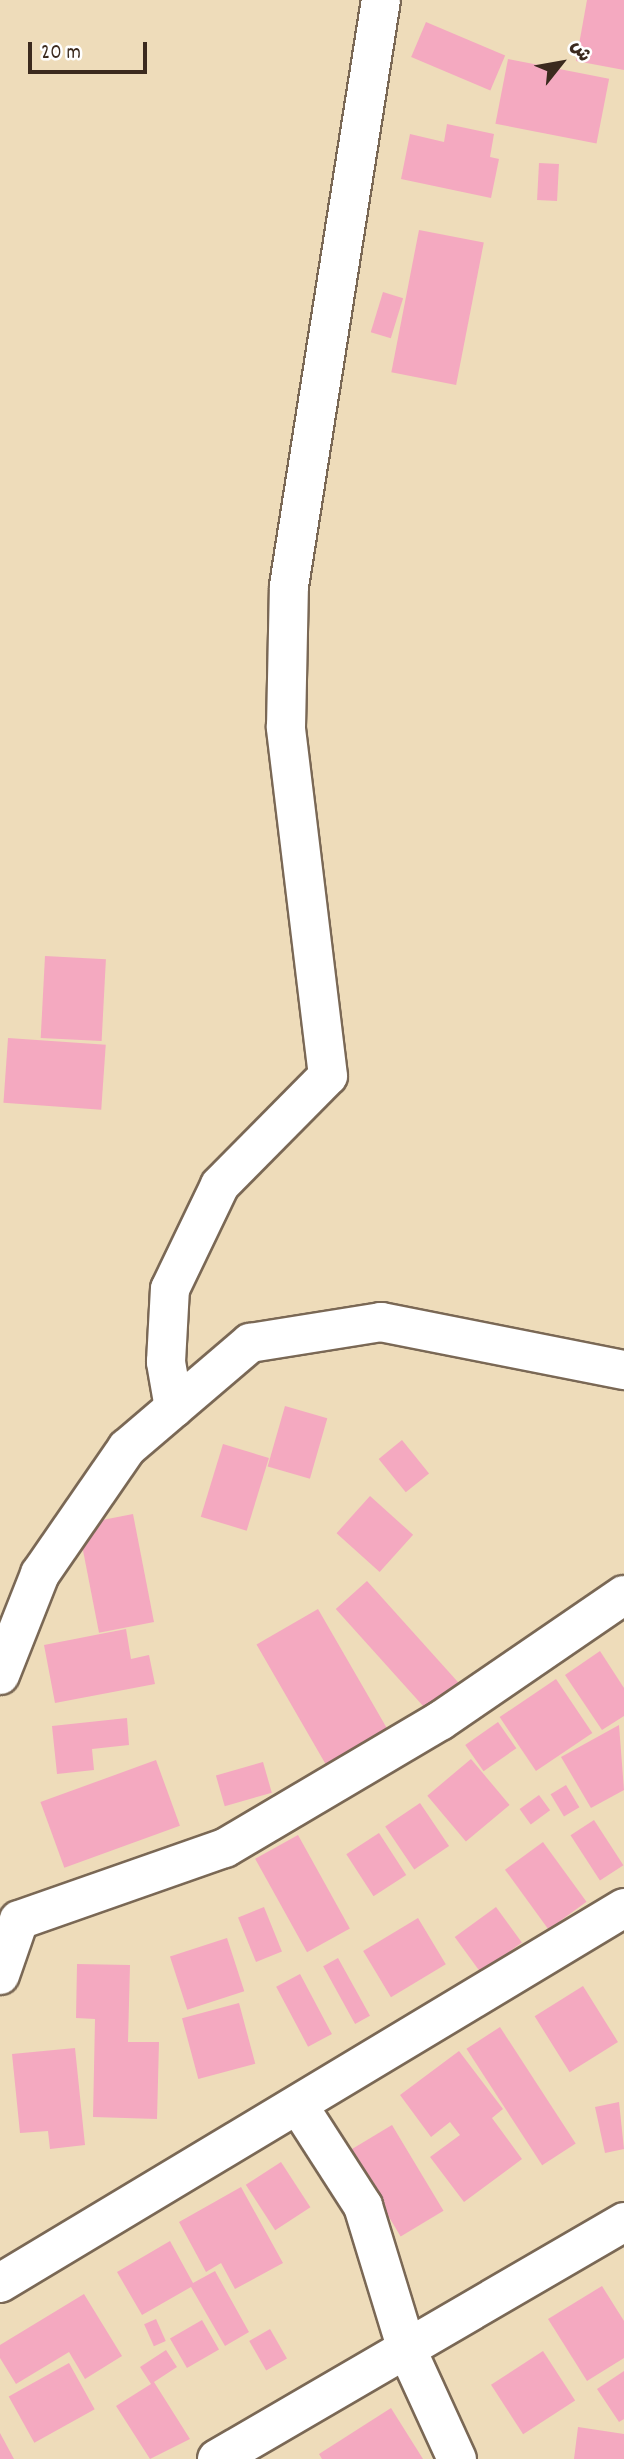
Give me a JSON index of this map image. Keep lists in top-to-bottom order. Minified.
{"scale_bar":"20 m","north":"top right"}
